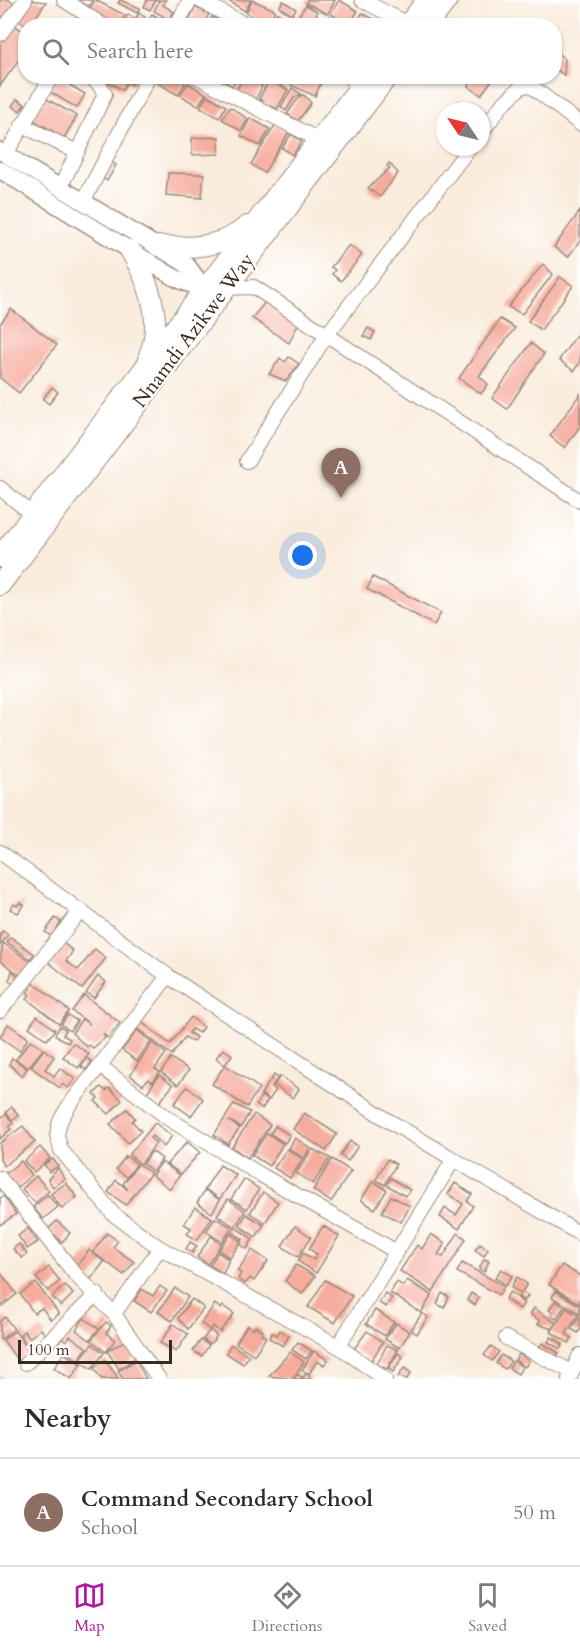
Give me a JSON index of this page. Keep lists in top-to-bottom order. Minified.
{"streets":{"highway":["Nnamdi Azikwe Way"]},"scale_bar":"100 m","north":"top left","page":{"search":"Search here","pins":"A","scale":"100 m","heading":"Nearby","list":[{"mark":"A","name":"Command Secondary School","note":"School","value":"50 m"}],"nav":["Map","Directions","Saved"]}}
